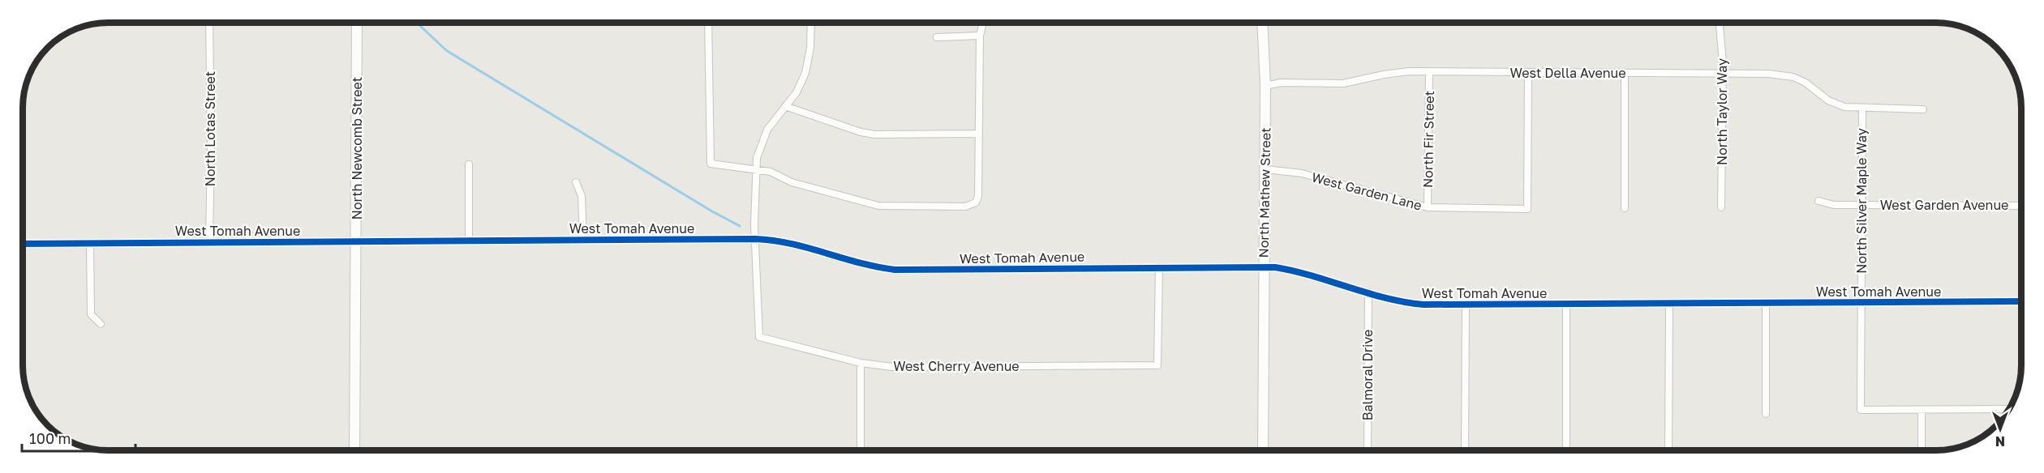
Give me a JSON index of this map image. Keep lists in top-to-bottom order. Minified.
{"streets":{"main road":["North Newcomb Street","North Mathew Street"],"street":["West Della Avenue","North Taylor Way","North Lotas Street","North Fir Street","West Garden Lane","North Silver Maple Way","West Garden Avenue","West Tomah Avenue","West Cherry Avenue","Balmoral Drive"]},"crossings":[["West Della Avenue","North Taylor Way"],["West Della Avenue","North Fir Street"],["West Della Avenue","West Garden Lane"],["West Della Avenue","North Mathew Street"],["West Della Avenue","North Silver Maple Way"],["North Lotas Street","West Tomah Avenue"],["North Fir Street","West Garden Lane"],["North Newcomb Street","West Tomah Avenue"],["West Garden Lane","North Mathew Street"],["North Mathew Street","West Tomah Avenue"],["North Silver Maple Way","West Garden Avenue"],["North Silver Maple Way","West Tomah Avenue"],["West Tomah Avenue","West Cherry Avenue"],["West Tomah Avenue","Balmoral Drive"]],"scale_bar":"100 m","north":"bottom"}
